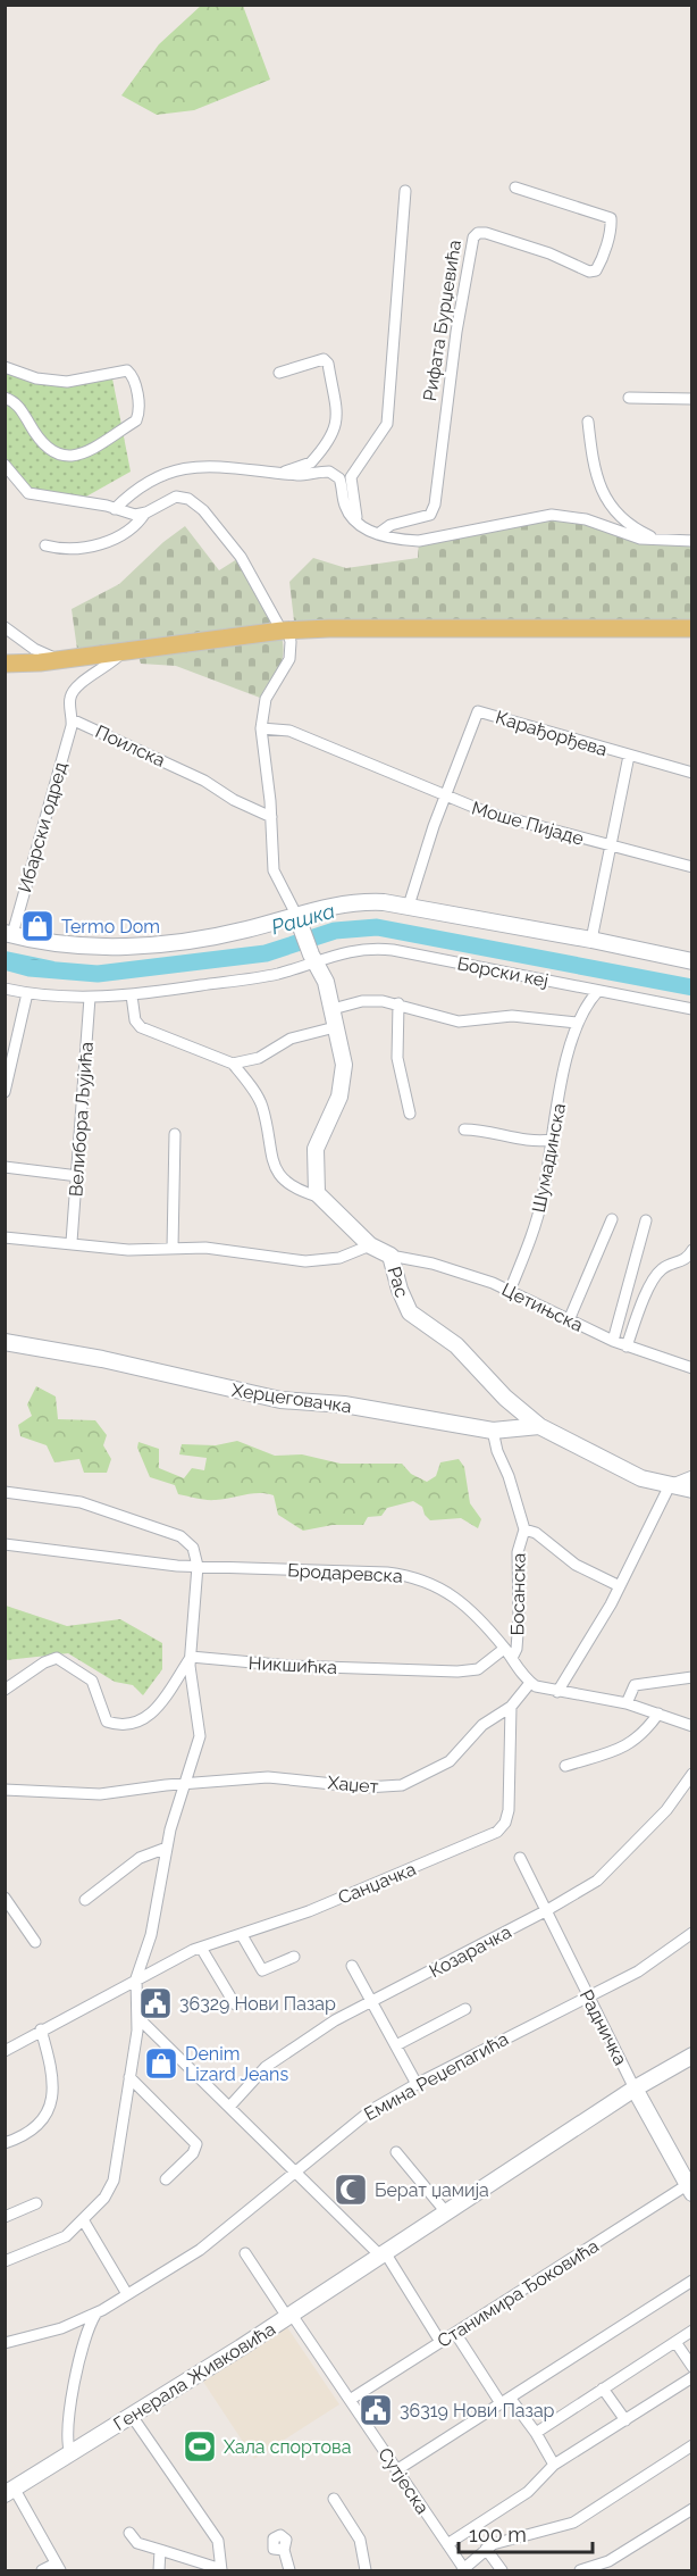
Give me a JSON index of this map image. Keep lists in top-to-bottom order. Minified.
{"streets":{"street":["Рифата Бурџевића","Карађорђева","Поилска","Моше Пијаде","Ибарски одред","Борски кеј","Велибора Љујића","Шумадинска","Рас","Цетињска","Херцеговачка","Бродаревска","Босанска","Никшићка","Хаџет","Санџачка","Козарачка","Радничка","Емина Реџепагића","Станимира Ђоковића","Генерала Живковића","Сутјеска"]},"crossings":[["Карађорђева","Моше Пијаде"],["Поилска","Ибарски одред"],["Борски кеј","Велибора Љујића"],["Борски кеј","Шумадинска"],["Шумадинска","Цетињска"],["Рас","Цетињска"],["Рас","Херцеговачка"],["Херцеговачка","Босанска"],["Бродаревска","Босанска"],["Бродаревска","Никшићка"],["Бродаревска","Хаџет"],["Хаџет","Санџачка"],["Козарачка","Радничка"],["Радничка","Емина Реџепагића"],["Радничка","Станимира Ђоковића"],["Радничка","Генерала Живковића"],["Станимира Ђоковића","Сутјеска"],["Генерала Живковића","Сутјеска"]],"water":["Рашка"],"places":{"shop":["Termo Dom","Denim Lizard Jeans"],"public building":["36329 Нови Пазар","36319 Нови Пазар"],"mosque":["Берат џамија"],"sports":["Хала спортова"]},"scale_bar":"100 m"}
